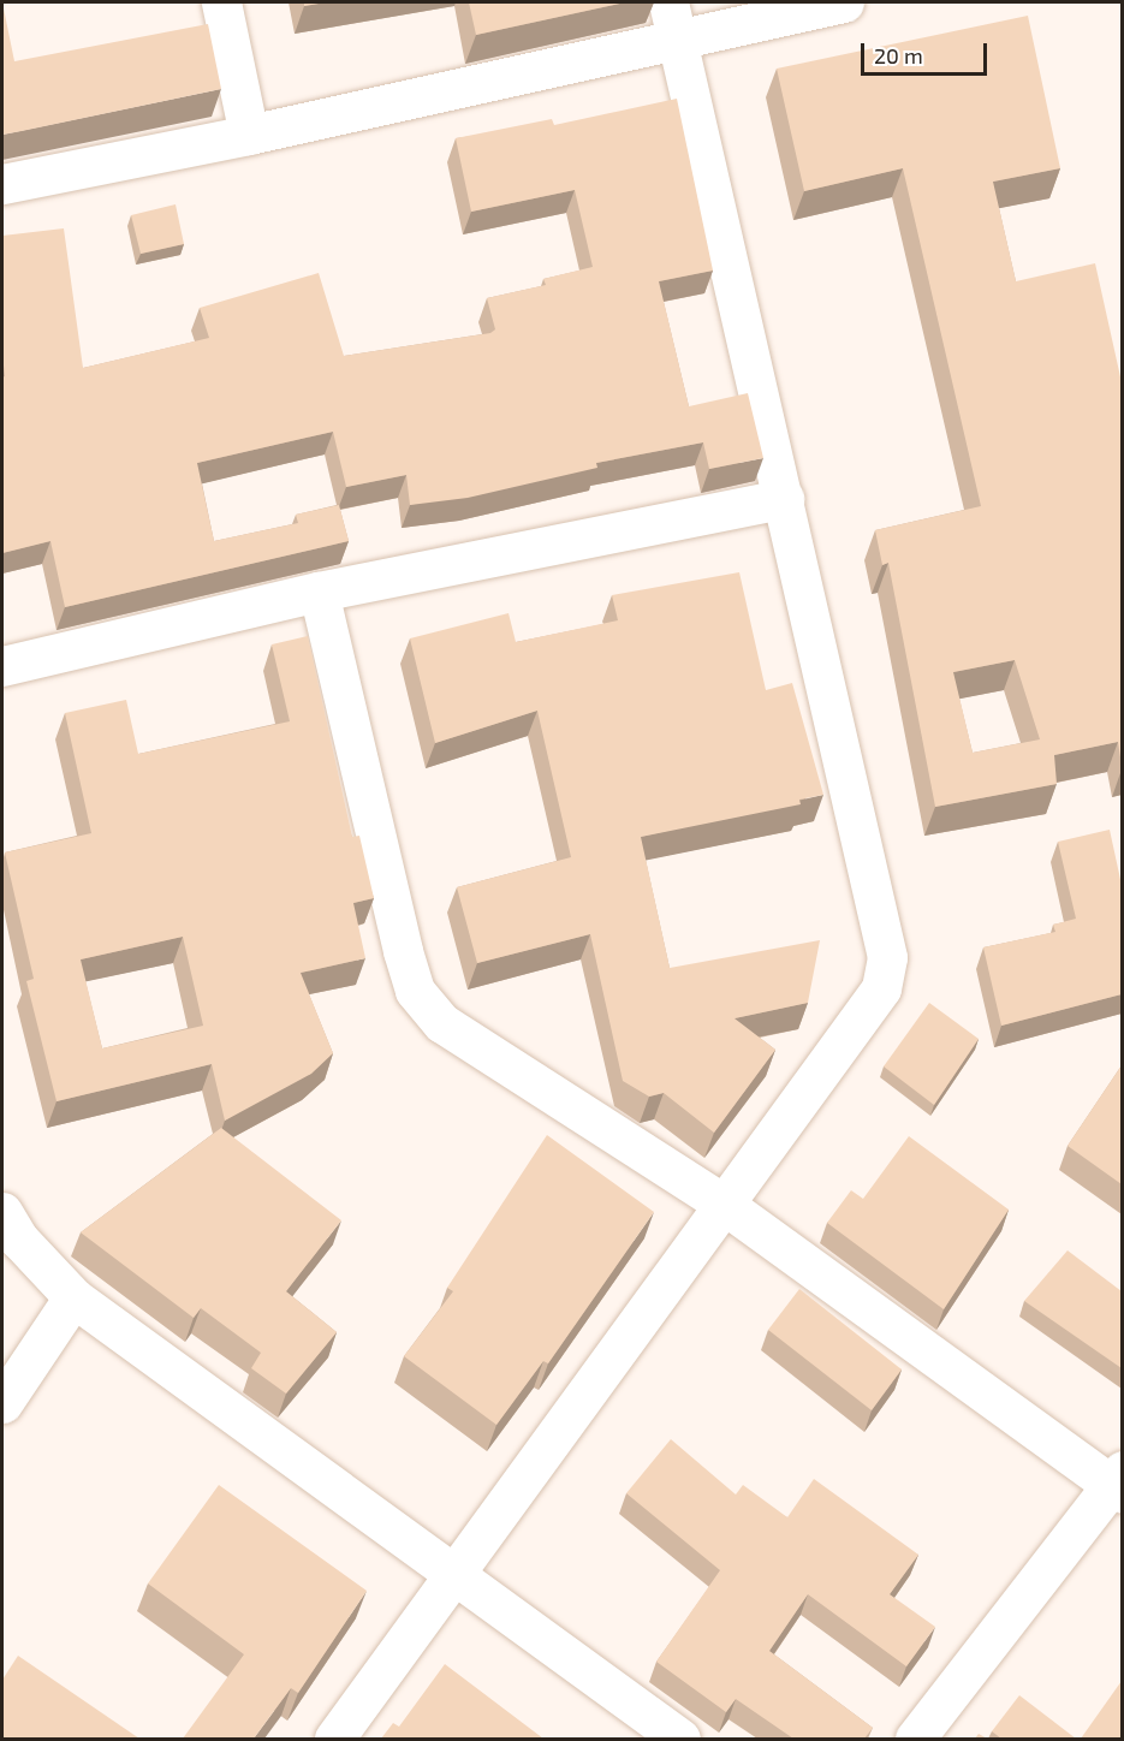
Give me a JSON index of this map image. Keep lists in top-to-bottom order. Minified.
{"scale_bar":"20 m"}
